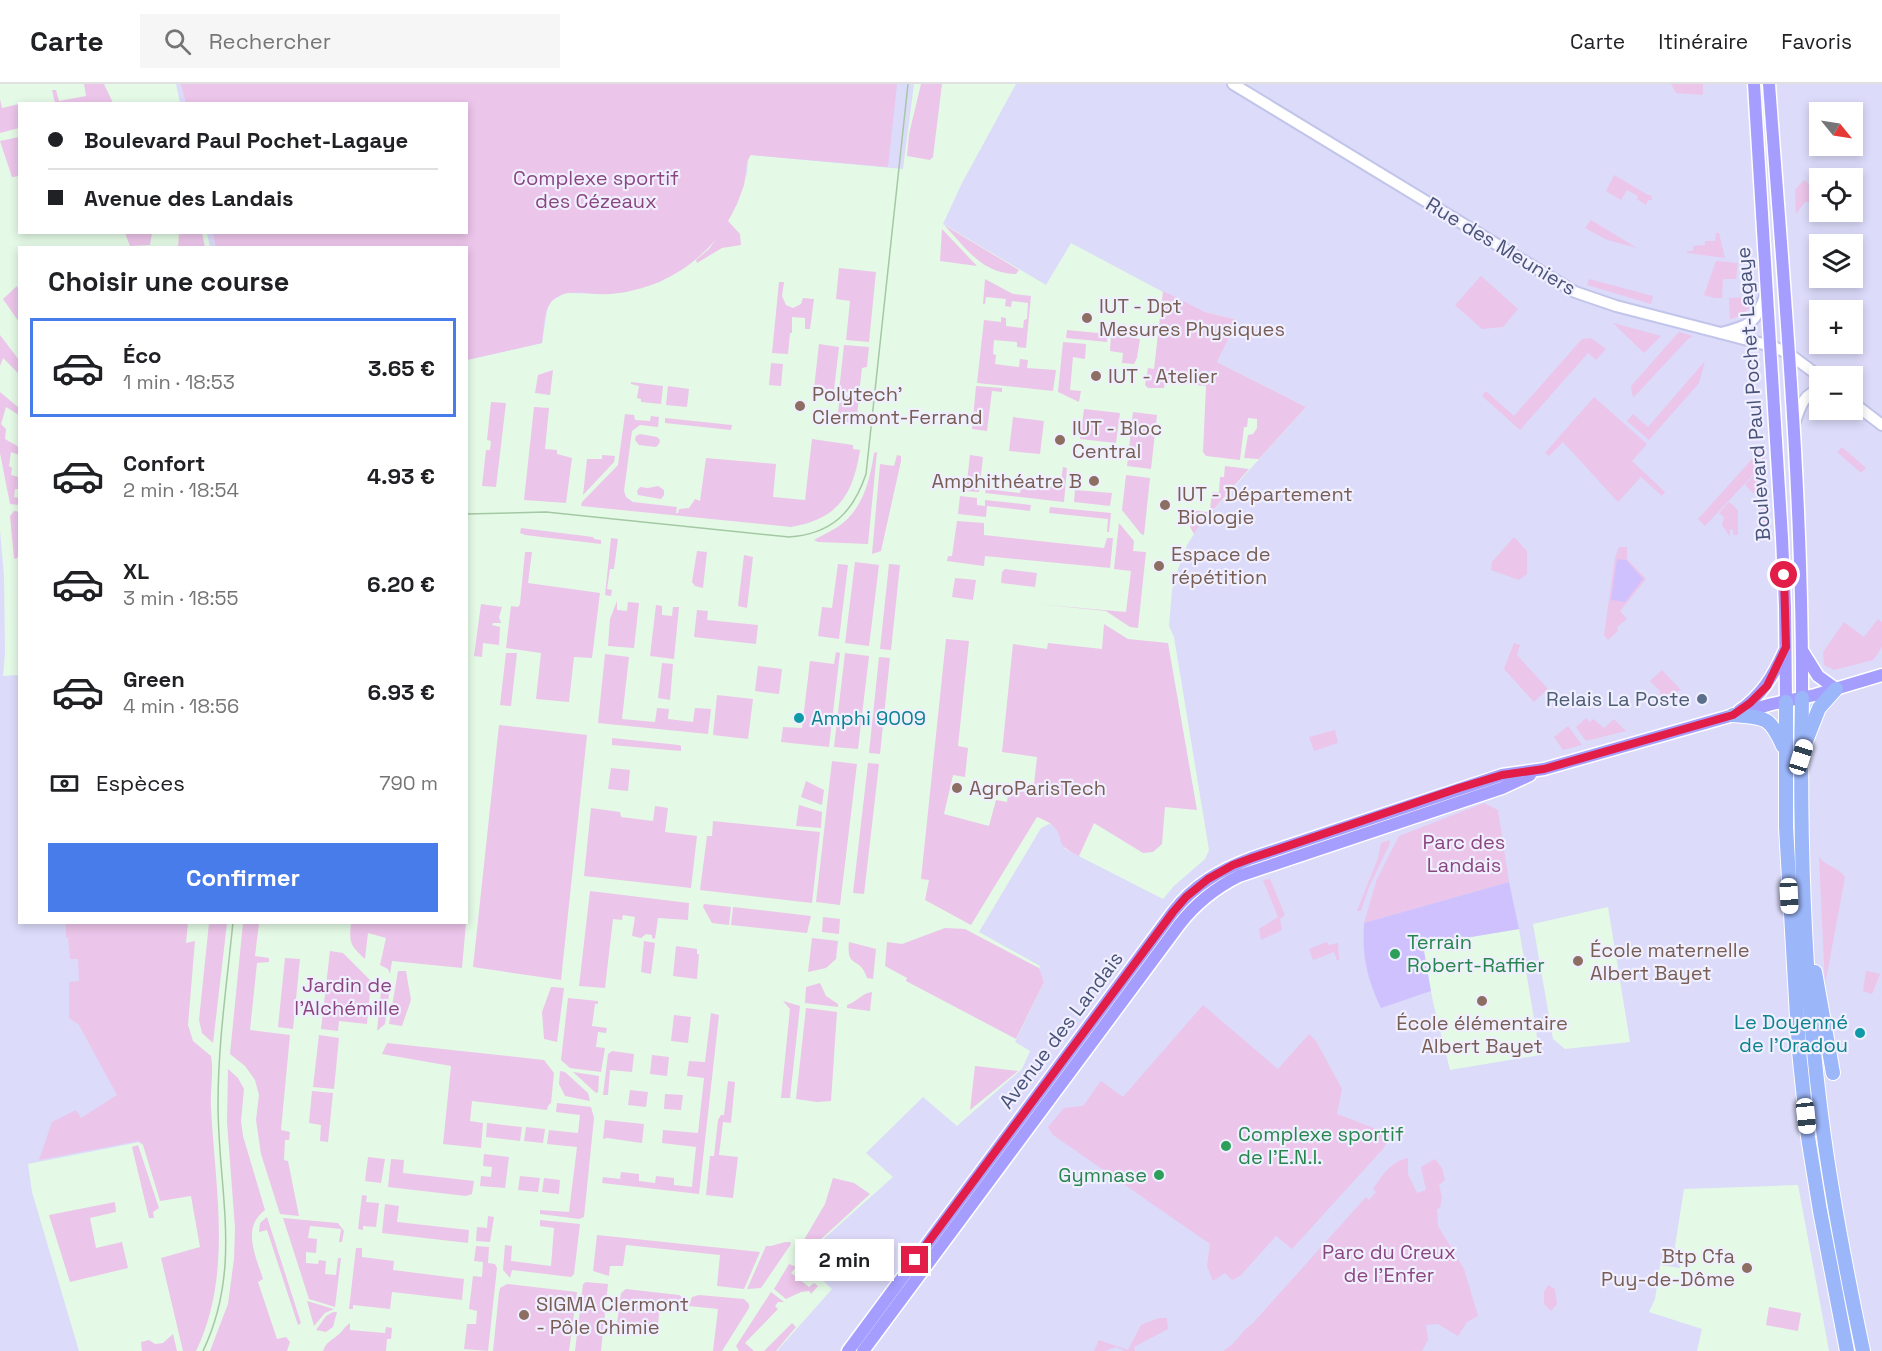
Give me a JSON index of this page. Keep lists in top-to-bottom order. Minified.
{"streets":{"main road":["Rue des Meuniers","Boulevard Paul Pochet-Lagaye","Avenue des Landais"]},"crossings":[["Rue des Meuniers","Boulevard Paul Pochet-Lagaye"]],"parks":["Complexe sportif des Cézeaux","Parc des Landais","Jardin de l'Alchémille","Parc du Creux de l'Enfer"],"places":["IUT - Dpt Mesures Physiques","IUT - Atelier","Polytech' Clermont-Ferrand","IUT - Bloc Central","Amphithéatre B","IUT - Département Biologie","Espace de répétition","Relais La Poste","Amphi 9009","AgroParisTech","Terrain Robert-Raffier","École maternelle Albert Bayet","École élémentaire Albert Bayet","Le Doyenné de l'Oradou","Complexe sportif de l'E.N.I.","Gymnase","Btp Cfa Puy-de-Dôme","SIGMA Clermont - Pôle Chimie"],"north":"bottom right","page":{"header":"Carte","search":"Rechercher","nav":["Carte","Itinéraire","Favoris"],"map_buttons":["+","−"],"banner":["Boulevard Paul Pochet-Lagaye","Avenue des Landais"],"heading":"Choisir une course","list":[{"name":"Éco","note":"1 min · 18:53","value":"3.65 €"},{"name":"Confort","note":"2 min · 18:54","value":"4.93 €"},{"name":"XL","note":"3 min · 18:55","value":"6.20 €"},{"name":"Green","note":"4 min · 18:56","value":"6.93 €"}],"pay":["Espèces","790 m"],"buttons":"Confirmer","bubble":"2 min"}}
